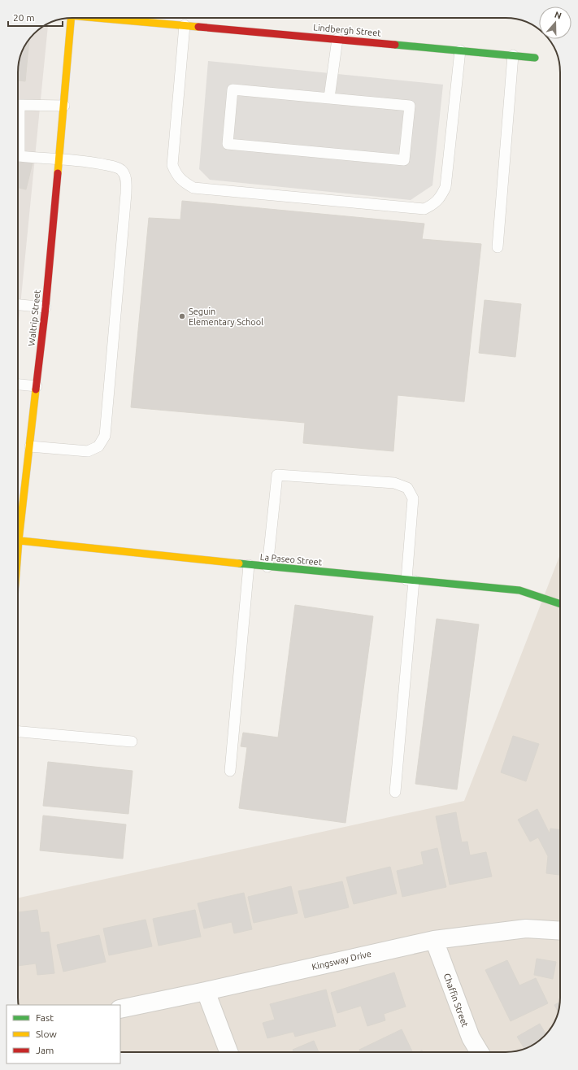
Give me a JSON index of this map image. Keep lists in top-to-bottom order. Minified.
{"streets":{"street":["Lindbergh Street","Waltrip Street","La Paseo Street","Kingsway Drive","Chaffin Street"]},"crossings":[["Kingsway Drive","Chaffin Street"]],"places":["Seguin Elementary School"],"legend":["Fast","Slow","Jam"],"scale_bar":"20 m","north":"top"}
